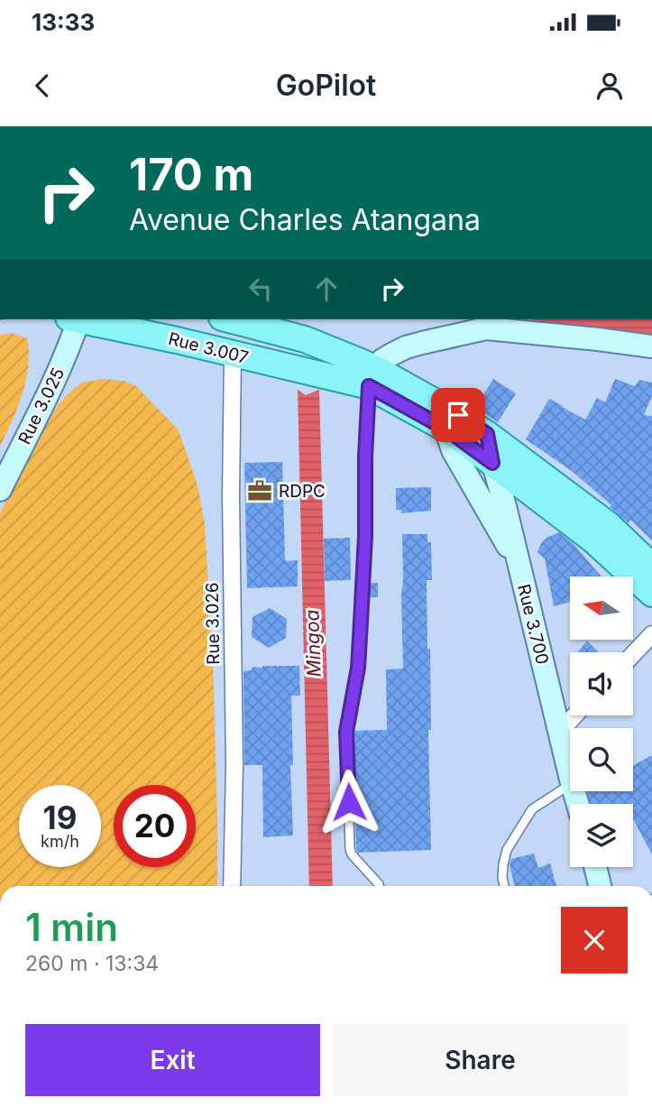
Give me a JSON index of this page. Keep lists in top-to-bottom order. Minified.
{"streets":{"main road":["Rue 3.007","Rue 3.025","Rue 3.700"],"street":["Rue 3.026"]},"crossings":[["Rue 3.007","Rue 3.026"]],"water":["Mingoa"],"places":{"office":["RDPC"]},"north":"left","page":{"status":"13:33","header":"GoPilot","turn":["170 m","Avenue Charles Atangana"],"speed":"19 km/h","limit":"20","heading":["1 min","260 m · 13:34"],"buttons":["Exit","Share"]}}
